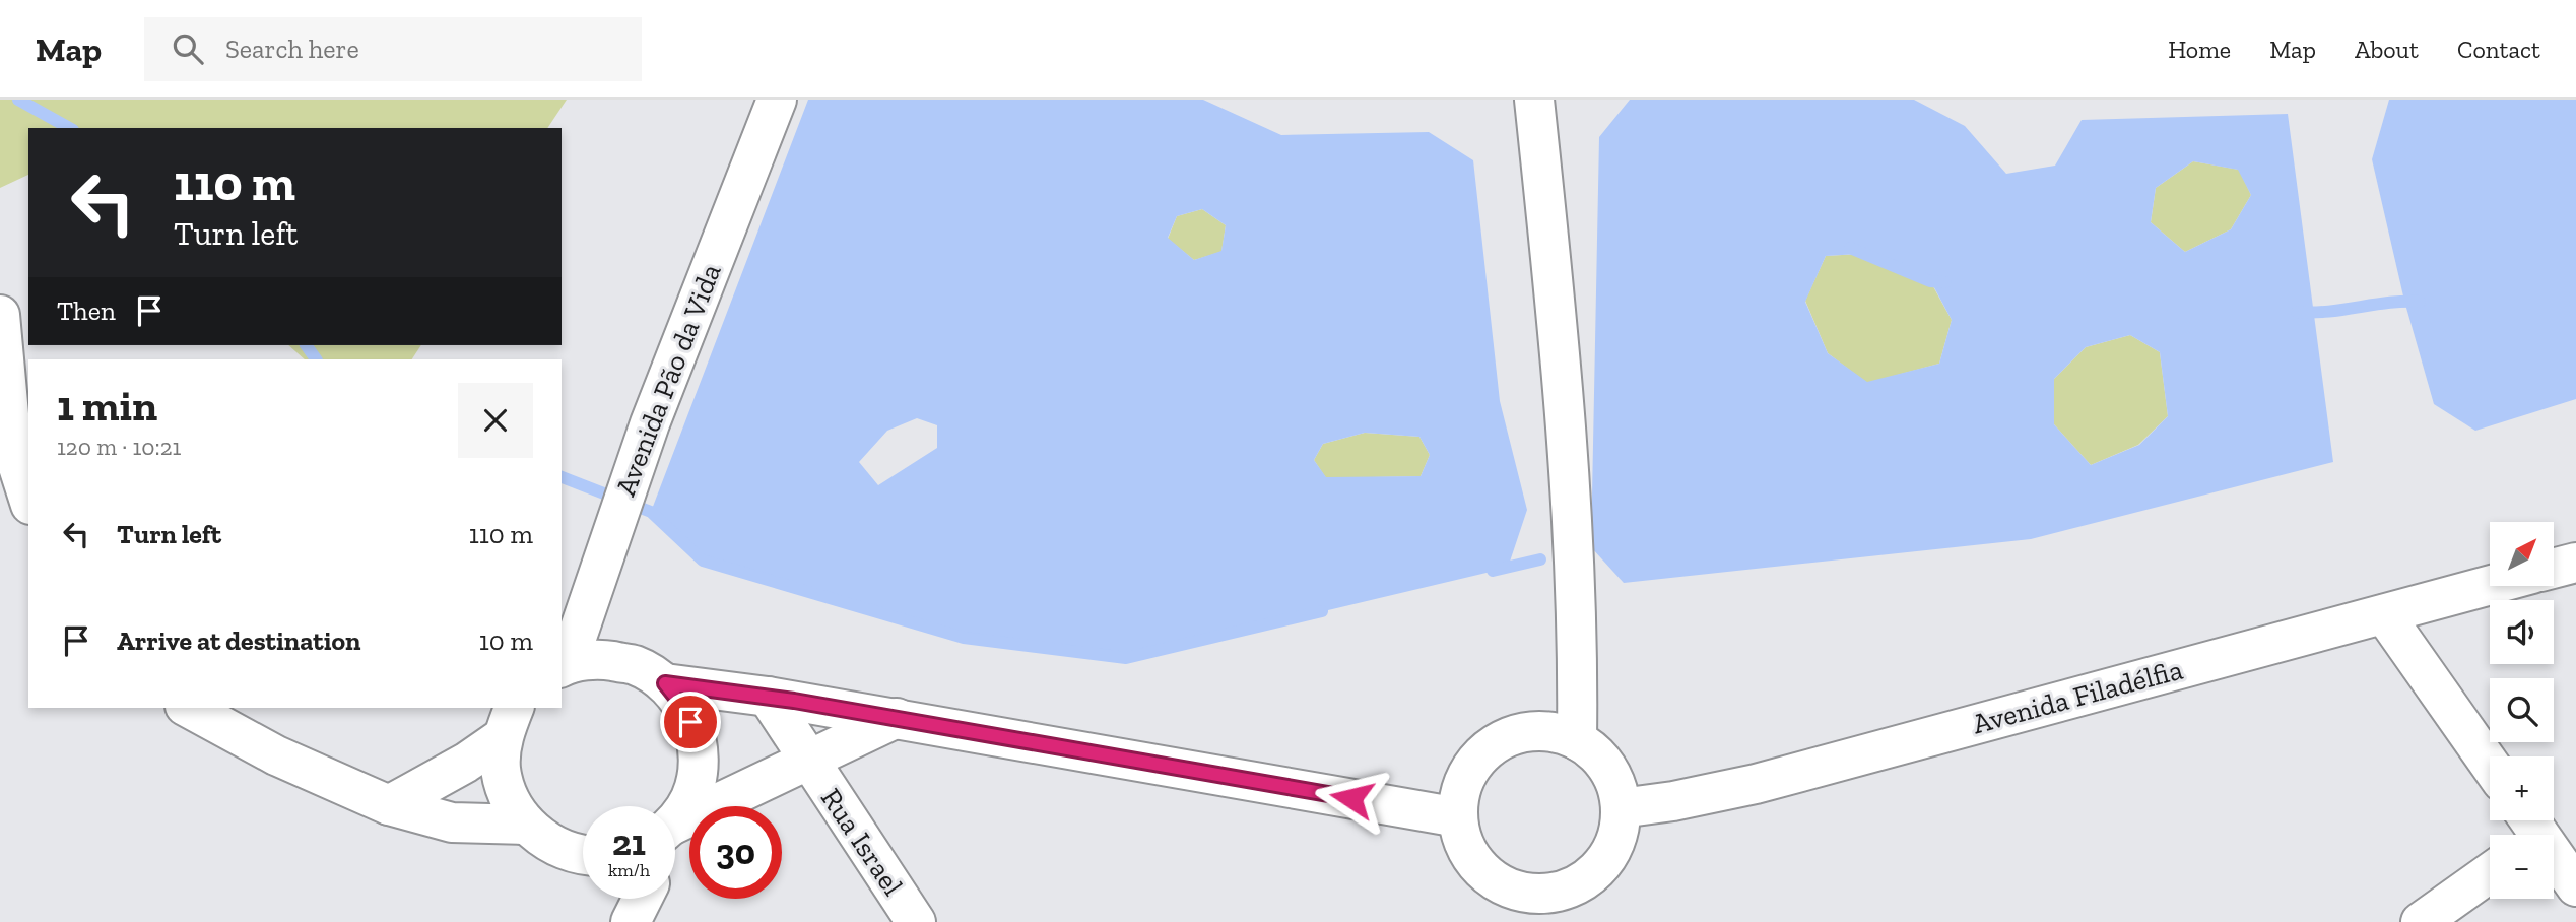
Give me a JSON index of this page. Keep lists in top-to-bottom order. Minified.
{"streets":{"street":["Avenida Pão da Vida","Avenida Filadélfia","Rua Israel"]},"north":"top right","page":{"header":"Map","search":"Search here","nav":["Home","Map","About","Contact"],"turn":["110 m","Turn left"],"then":"Then","heading":["1 min","120 m · 10:21"],"list":[{"name":"Turn left","value":"110 m"},{"name":"Arrive at destination","value":"10 m"}],"map_buttons":["+","−"],"speed":"21 km/h","limit":"30"}}
